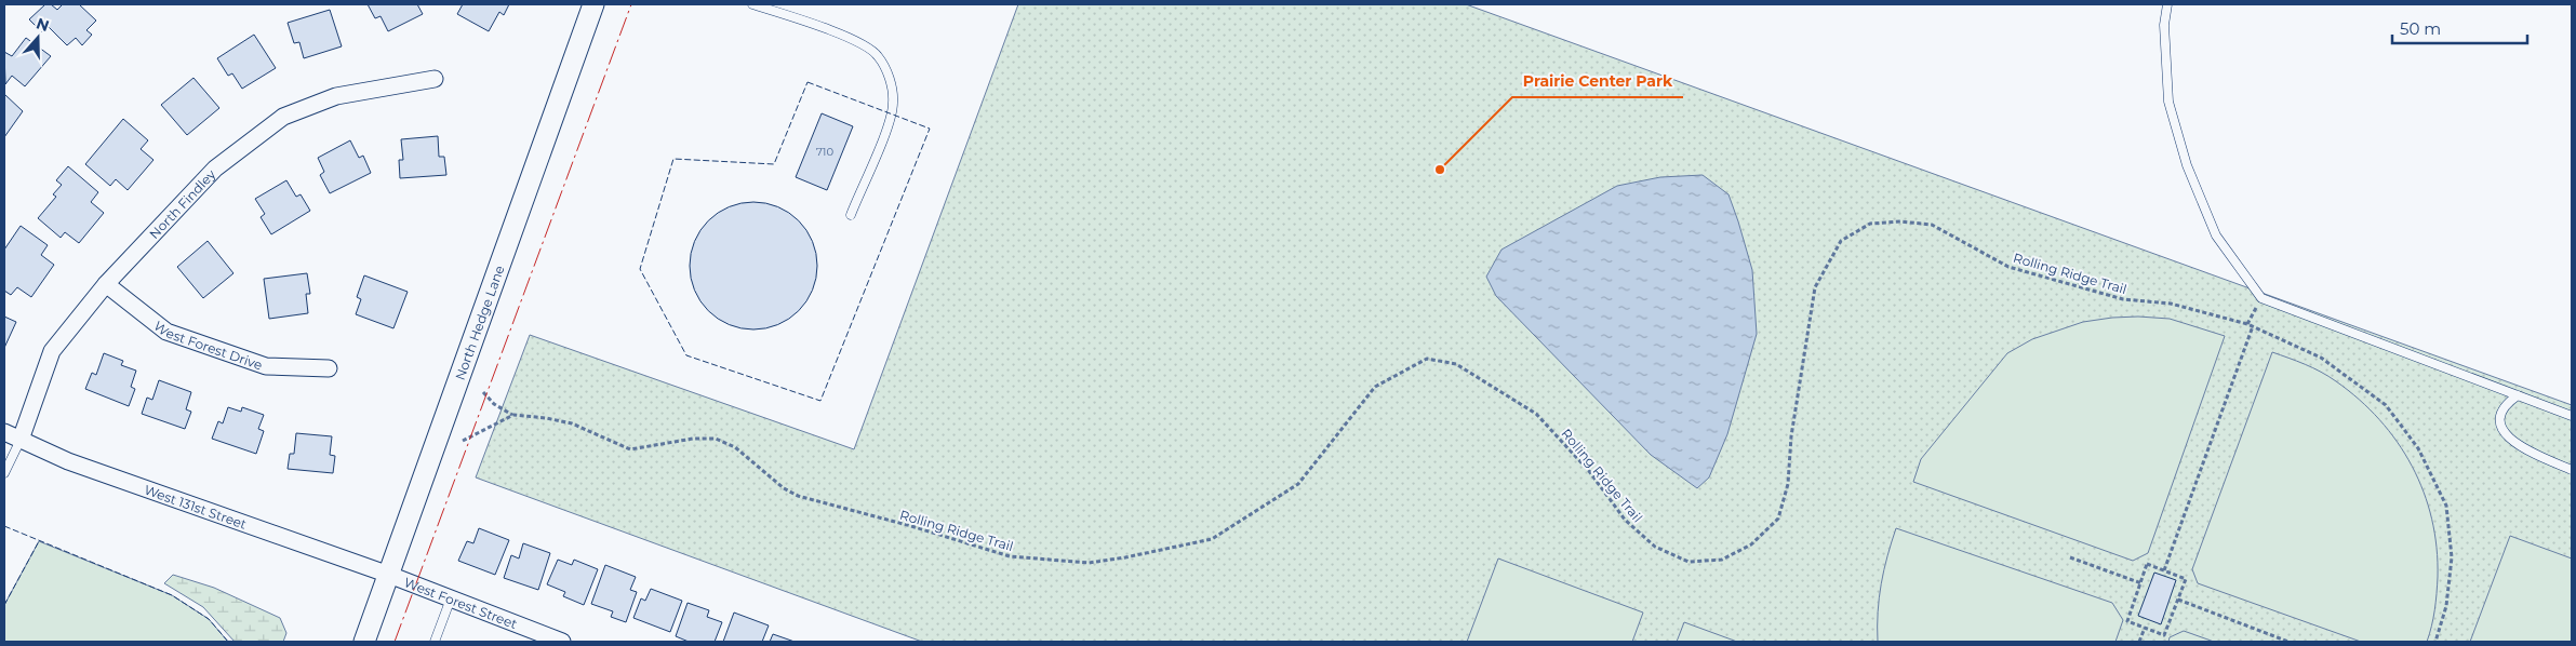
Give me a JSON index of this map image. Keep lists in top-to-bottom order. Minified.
{"streets":{"street":["North Findley","North Hedge Lane","West Forest Drive","West 131st Street","West Forest Street"],"path":["Rolling Ridge Trail"]},"crossings":[["North Findley","West Forest Drive"],["North Findley","West 131st Street"],["North Hedge Lane","West 131st Street"],["North Hedge Lane","West Forest Street"],["West 131st Street","West Forest Street"]],"places":["Prairie Center Park"],"house_numbers":["710"],"scale_bar":"50 m","north":"top"}
